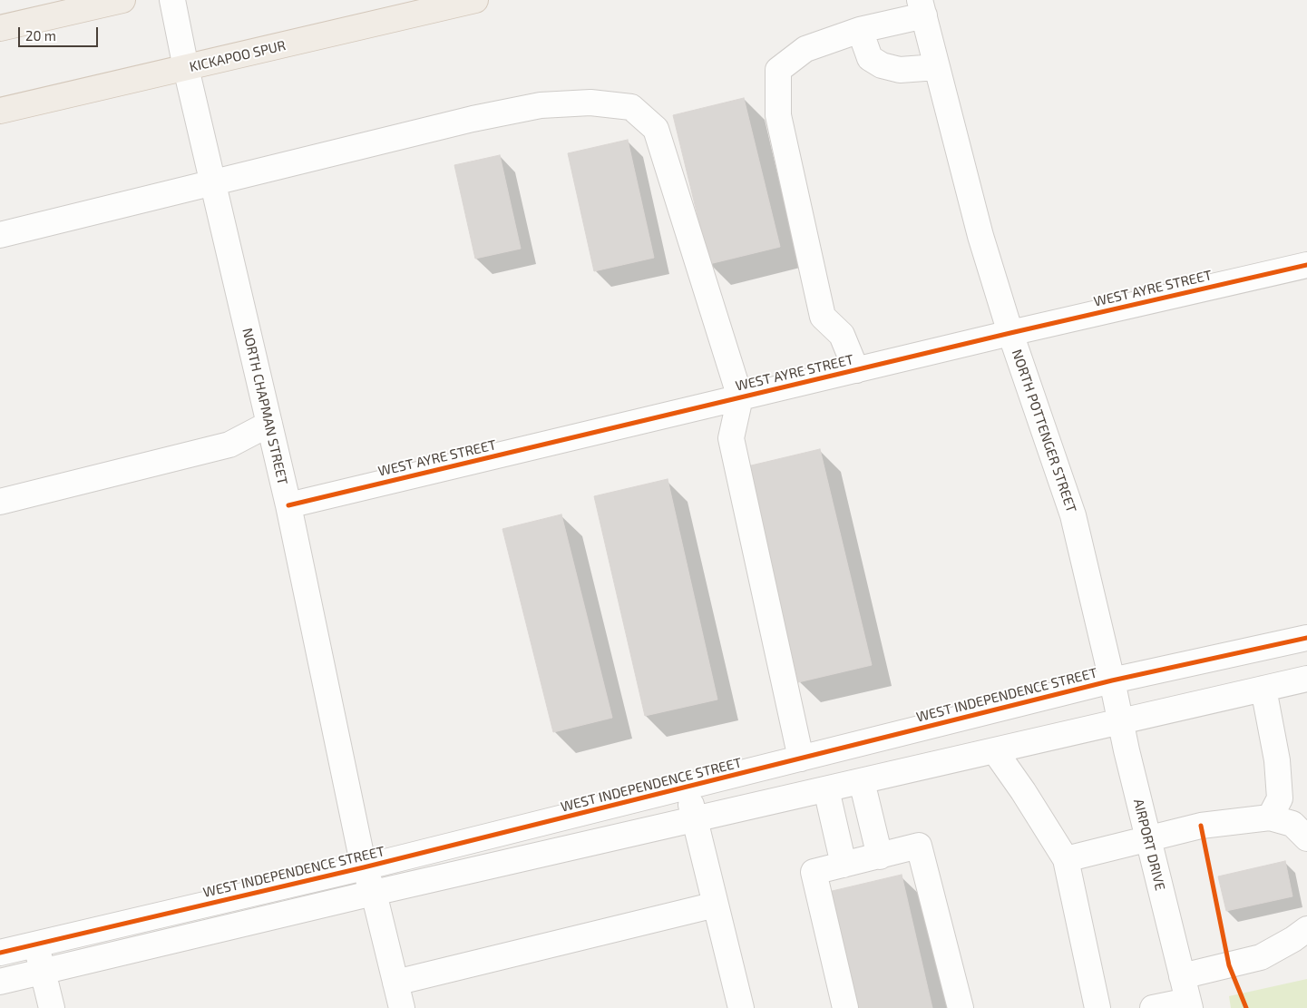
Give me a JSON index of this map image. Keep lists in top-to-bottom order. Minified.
{"streets":{"main road":["KICKAPOO SPUR"],"street":["WEST AYRE STREET","NORTH CHAPMAN STREET","NORTH POTTENGER STREET","WEST INDEPENDENCE STREET","AIRPORT DRIVE"]},"crossings":[["KICKAPOO SPUR","NORTH CHAPMAN STREET"],["WEST AYRE STREET","NORTH CHAPMAN STREET"],["WEST AYRE STREET","NORTH POTTENGER STREET"],["NORTH CHAPMAN STREET","WEST INDEPENDENCE STREET"],["NORTH POTTENGER STREET","WEST INDEPENDENCE STREET"],["NORTH POTTENGER STREET","AIRPORT DRIVE"],["WEST INDEPENDENCE STREET","AIRPORT DRIVE"]],"scale_bar":"20 m"}
